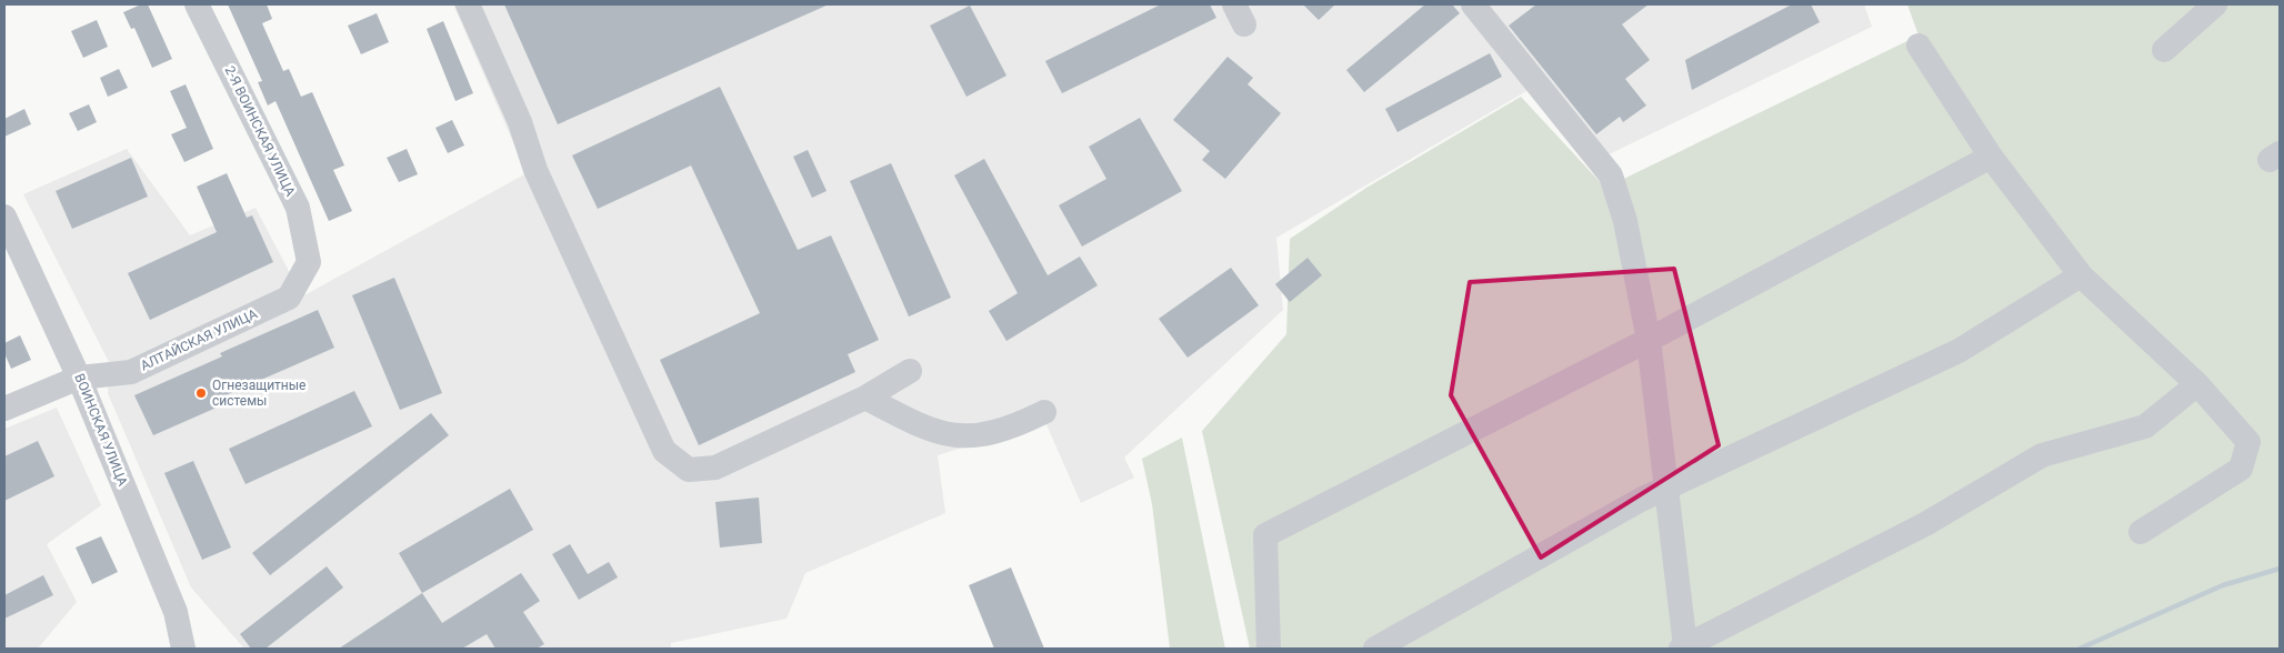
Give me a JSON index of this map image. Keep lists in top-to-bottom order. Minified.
{"streets":{"street":["2-Я ВОИНСКАЯ УЛИЦА","АЛТАЙСКАЯ УЛИЦА","ВОИНСКАЯ УЛИЦА"]},"crossings":[["2-Я ВОИНСКАЯ УЛИЦА","АЛТАЙСКАЯ УЛИЦА"],["АЛТАЙСКАЯ УЛИЦА","ВОИНСКАЯ УЛИЦА"]],"places":["Огнезащитные системы"]}
